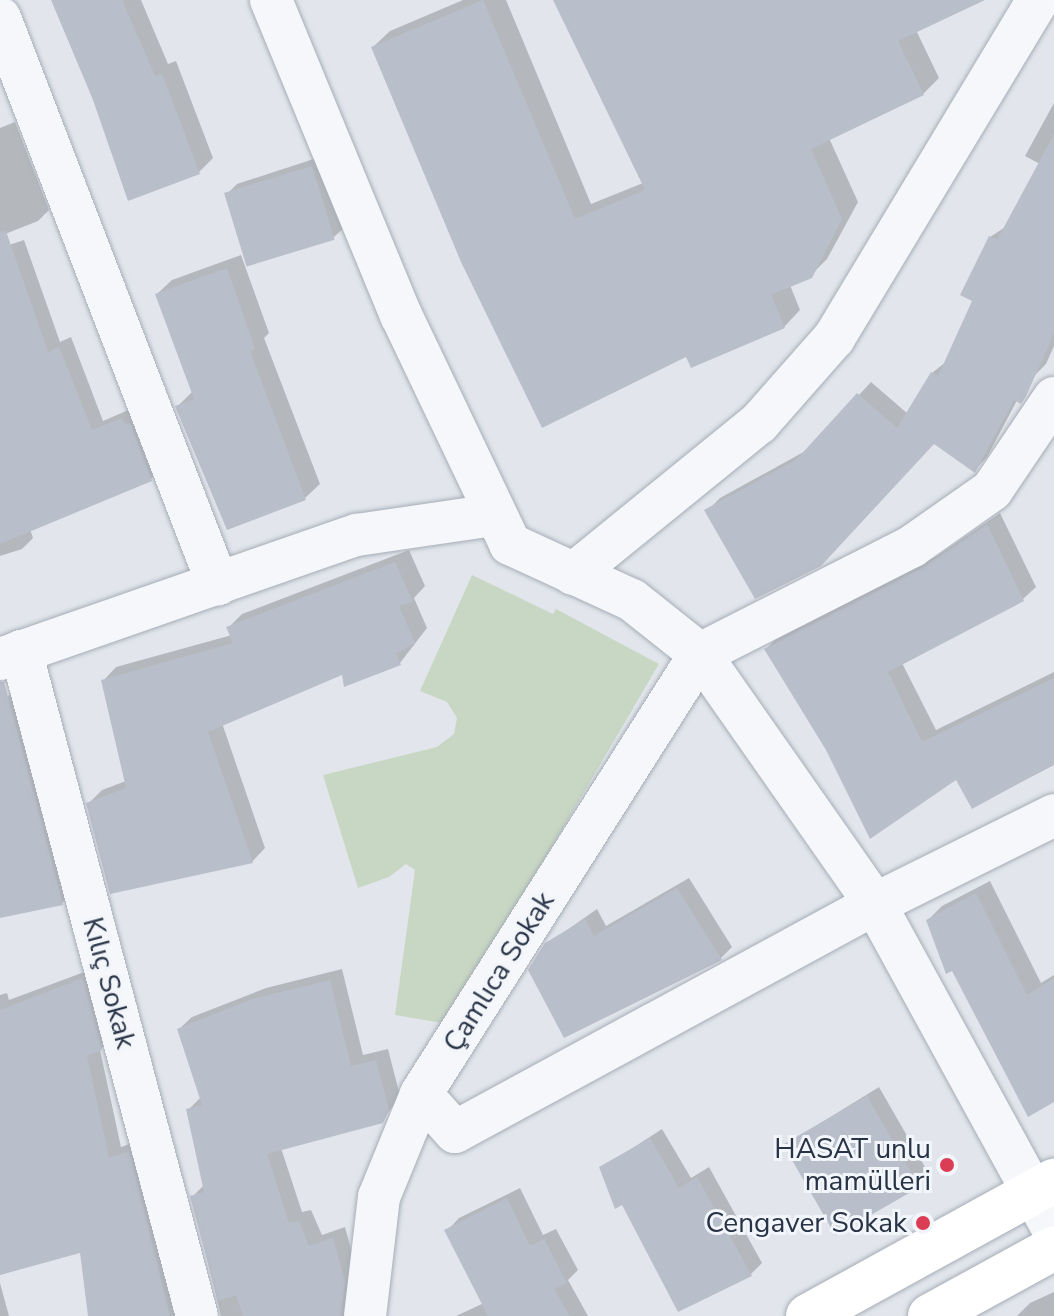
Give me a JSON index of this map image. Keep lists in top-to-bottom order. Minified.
{"streets":{"street":["Çamlıca Sokak","Kılıç Sokak"]},"places":["HASAT unlu mamülleri","Cengaver Sokak"]}
